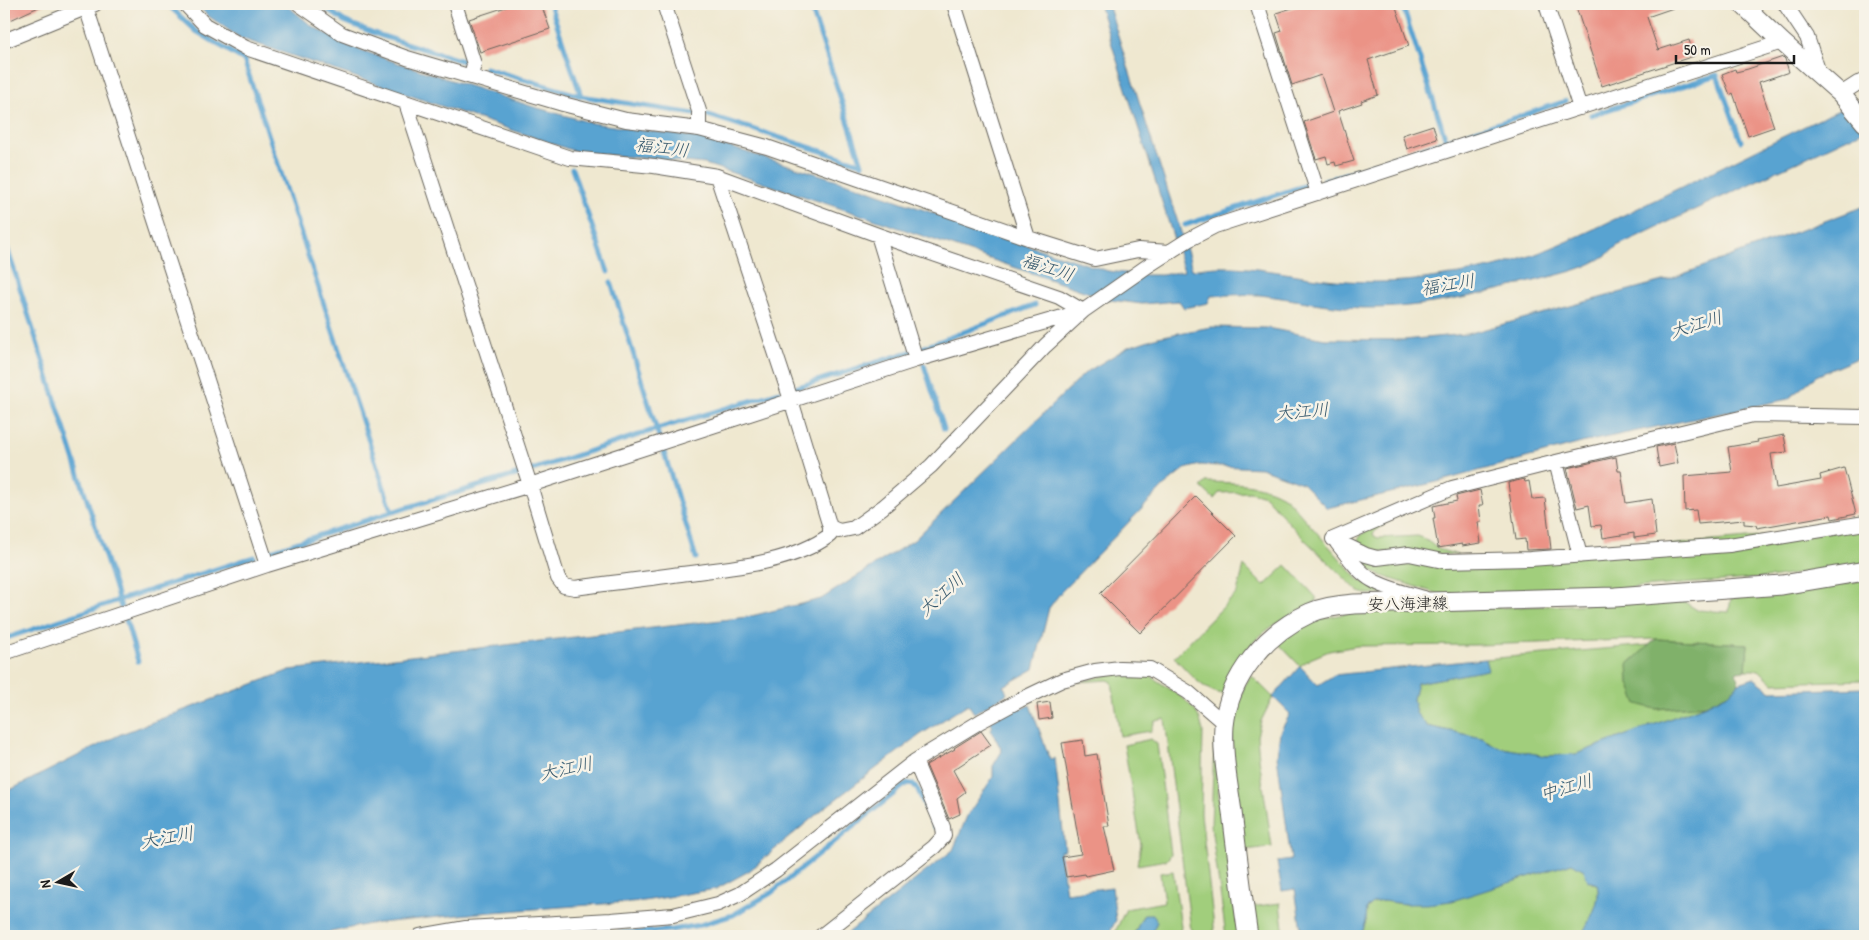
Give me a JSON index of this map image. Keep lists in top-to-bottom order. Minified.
{"streets":{"main road":["安八海津線"]},"water":["福江川","大江川","中江川"],"scale_bar":"50 m","north":"left"}
